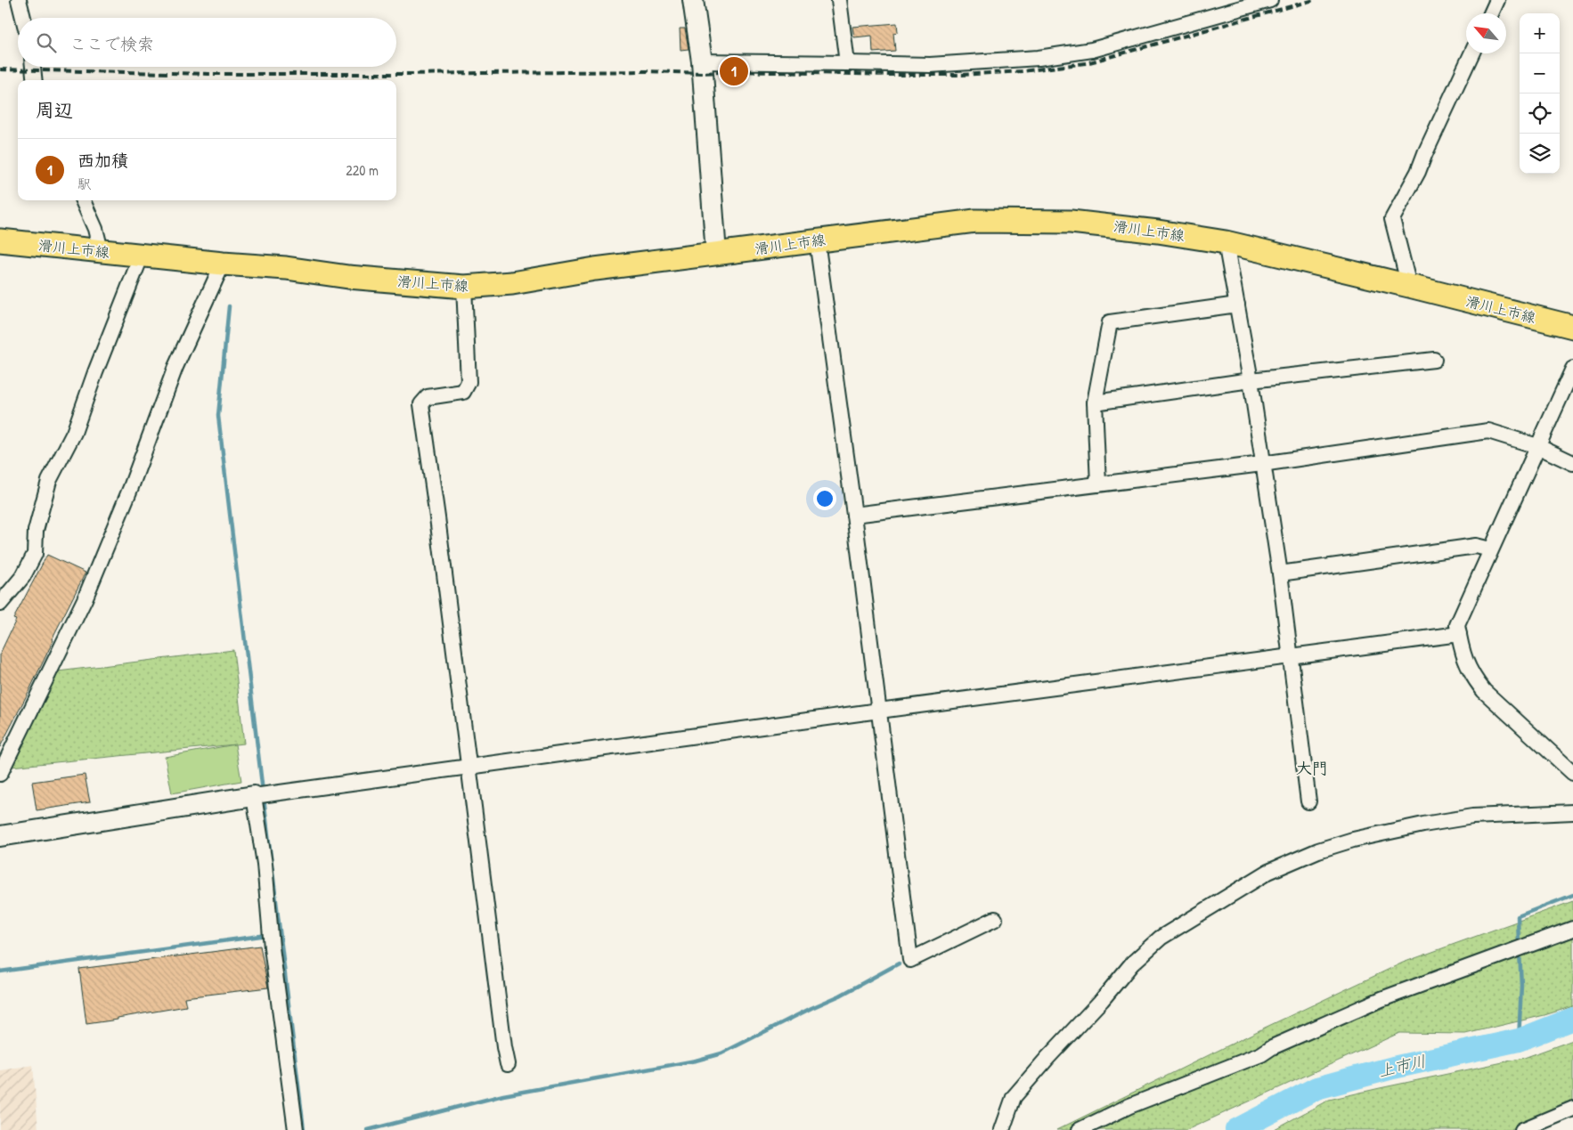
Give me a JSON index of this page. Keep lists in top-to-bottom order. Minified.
{"streets":{"main road":["滑川上市線"]},"districts":["大門"],"water":["上市川"],"north":"top left","page":{"map_buttons":["+","−"],"search":"ここで検索","pins":"1","heading":"周辺","list":[{"mark":"1","name":"西加積","note":"駅","value":"220 m"}]}}
